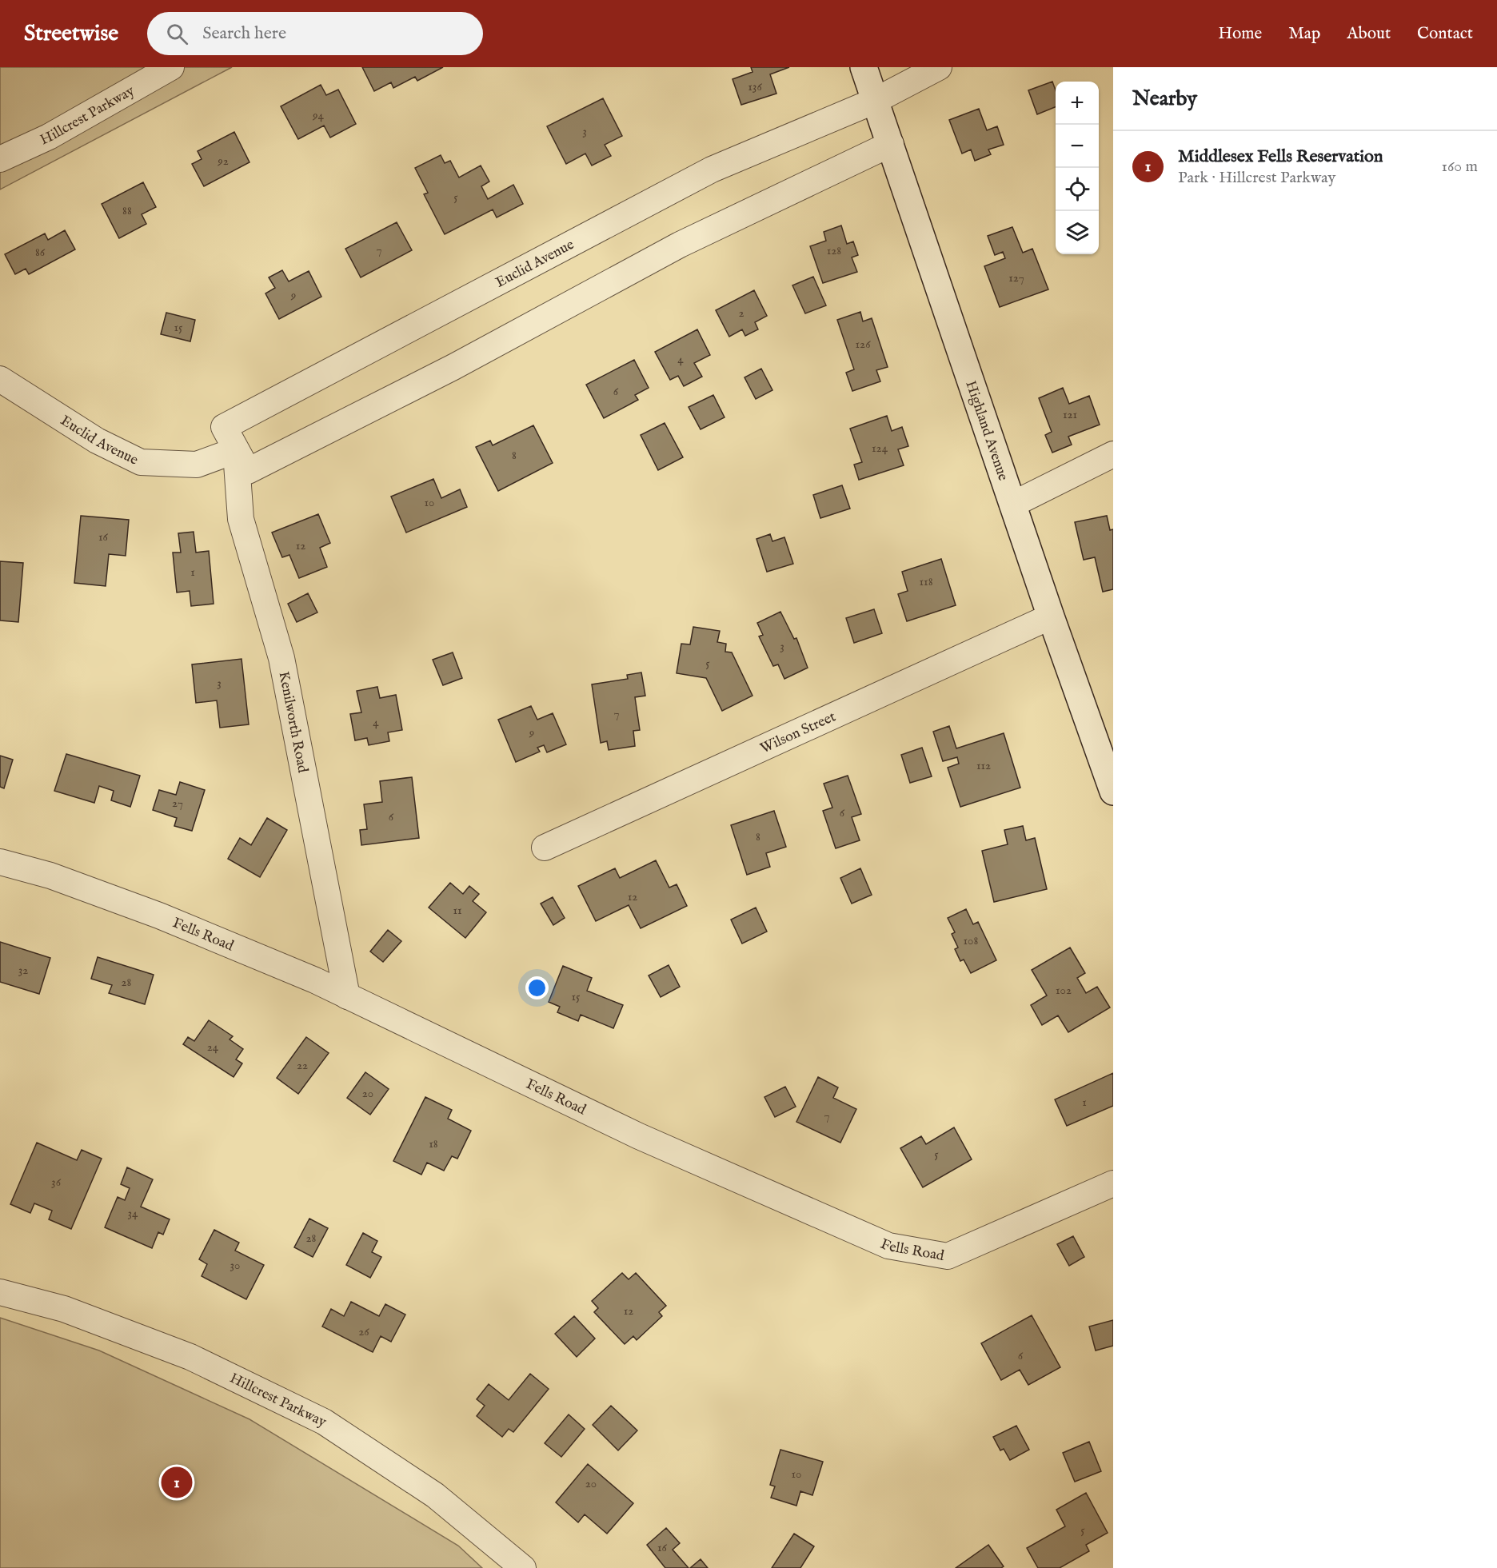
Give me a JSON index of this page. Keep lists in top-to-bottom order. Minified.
{"streets":{"main road":["Highland Avenue"],"street":["Hillcrest Parkway","Euclid Avenue","Kenilworth Road","Wilson Street","Fells Road"]},"crossings":[["Euclid Avenue","Highland Avenue"],["Euclid Avenue","Kenilworth Road"],["Highland Avenue","Wilson Street"],["Kenilworth Road","Fells Road"]],"house_numbers":["136","94","3","92","5","88","7","128","86","127","9","2","15","126","4","6","121","124","8","10","16","12","1","118","3","5","3","7","4","9","112","27","6","6","8","12","11","108","32","28","102","15","24","22","20","1","7","18","5","36","34","28","30","12","26","6","10","20","5","16"],"page":{"header":"Streetwise","search":"Search here","nav":["Home","Map","About","Contact"],"heading":"Nearby","map_buttons":["+","−"],"list":[{"mark":"1","name":"Middlesex Fells Reservation","note":"Park · Hillcrest Parkway","value":"160 m"}],"pins":"1"}}
